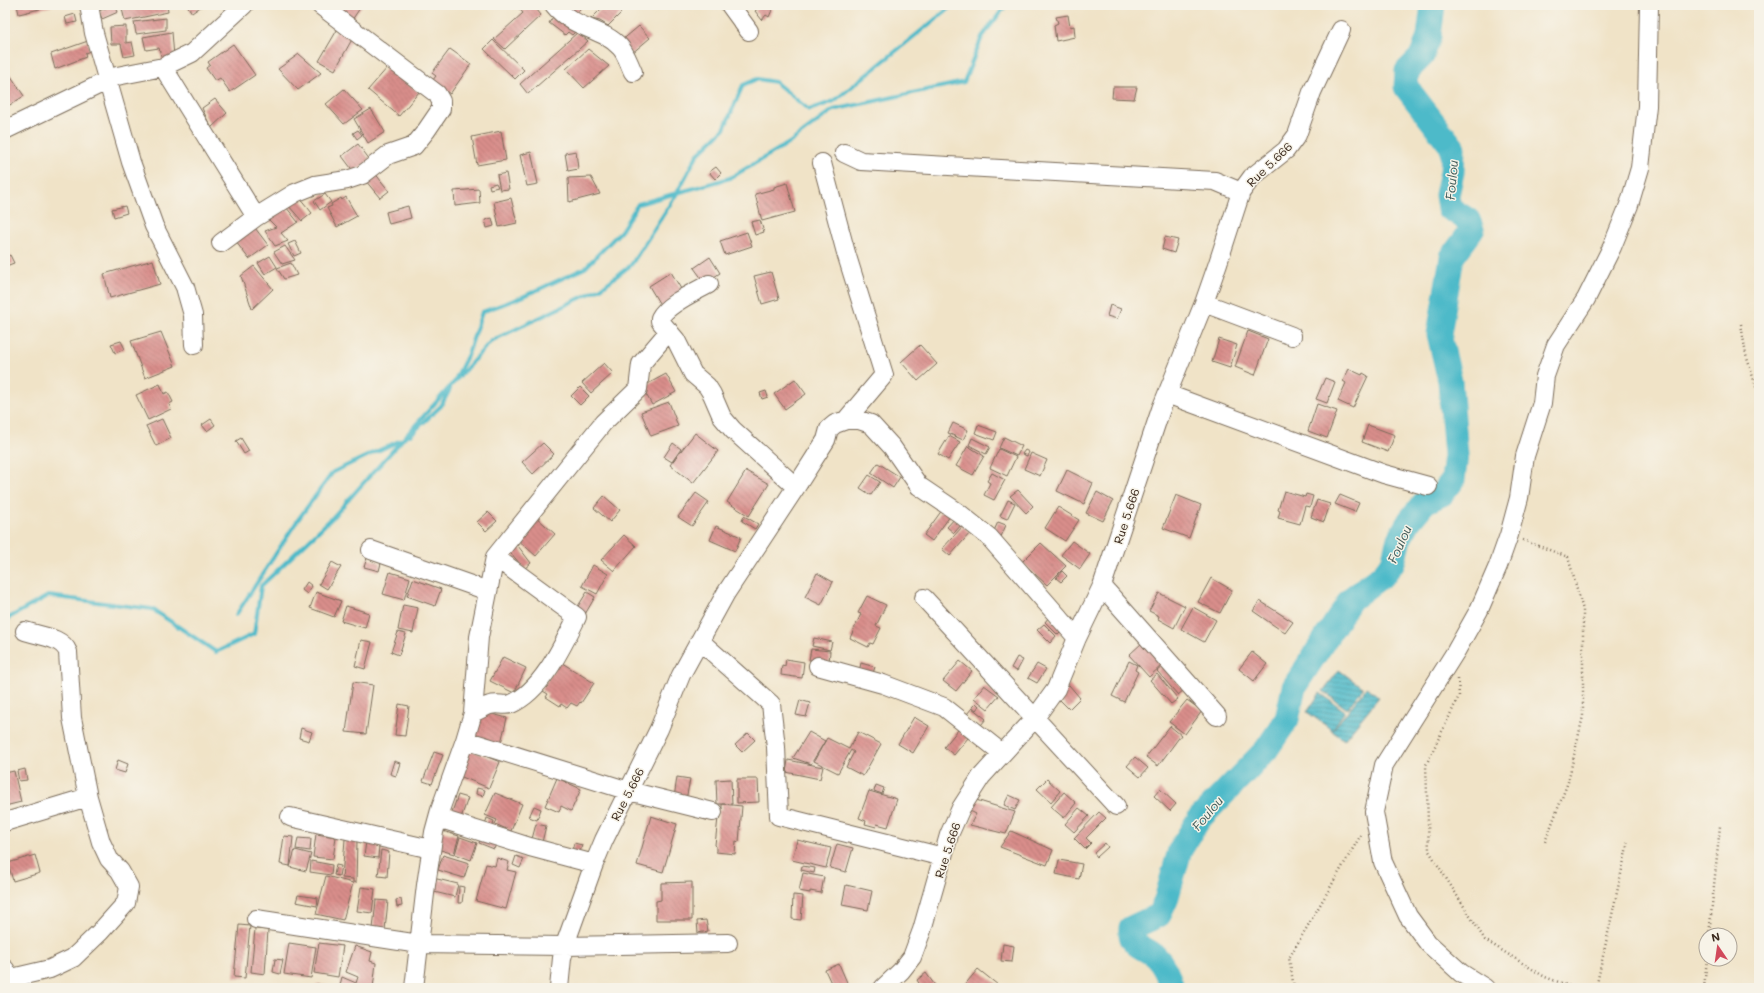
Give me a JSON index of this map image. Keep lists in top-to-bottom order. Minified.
{"streets":{"street":["Rue 5.666"]},"water":["Foulou"],"north":"top"}
